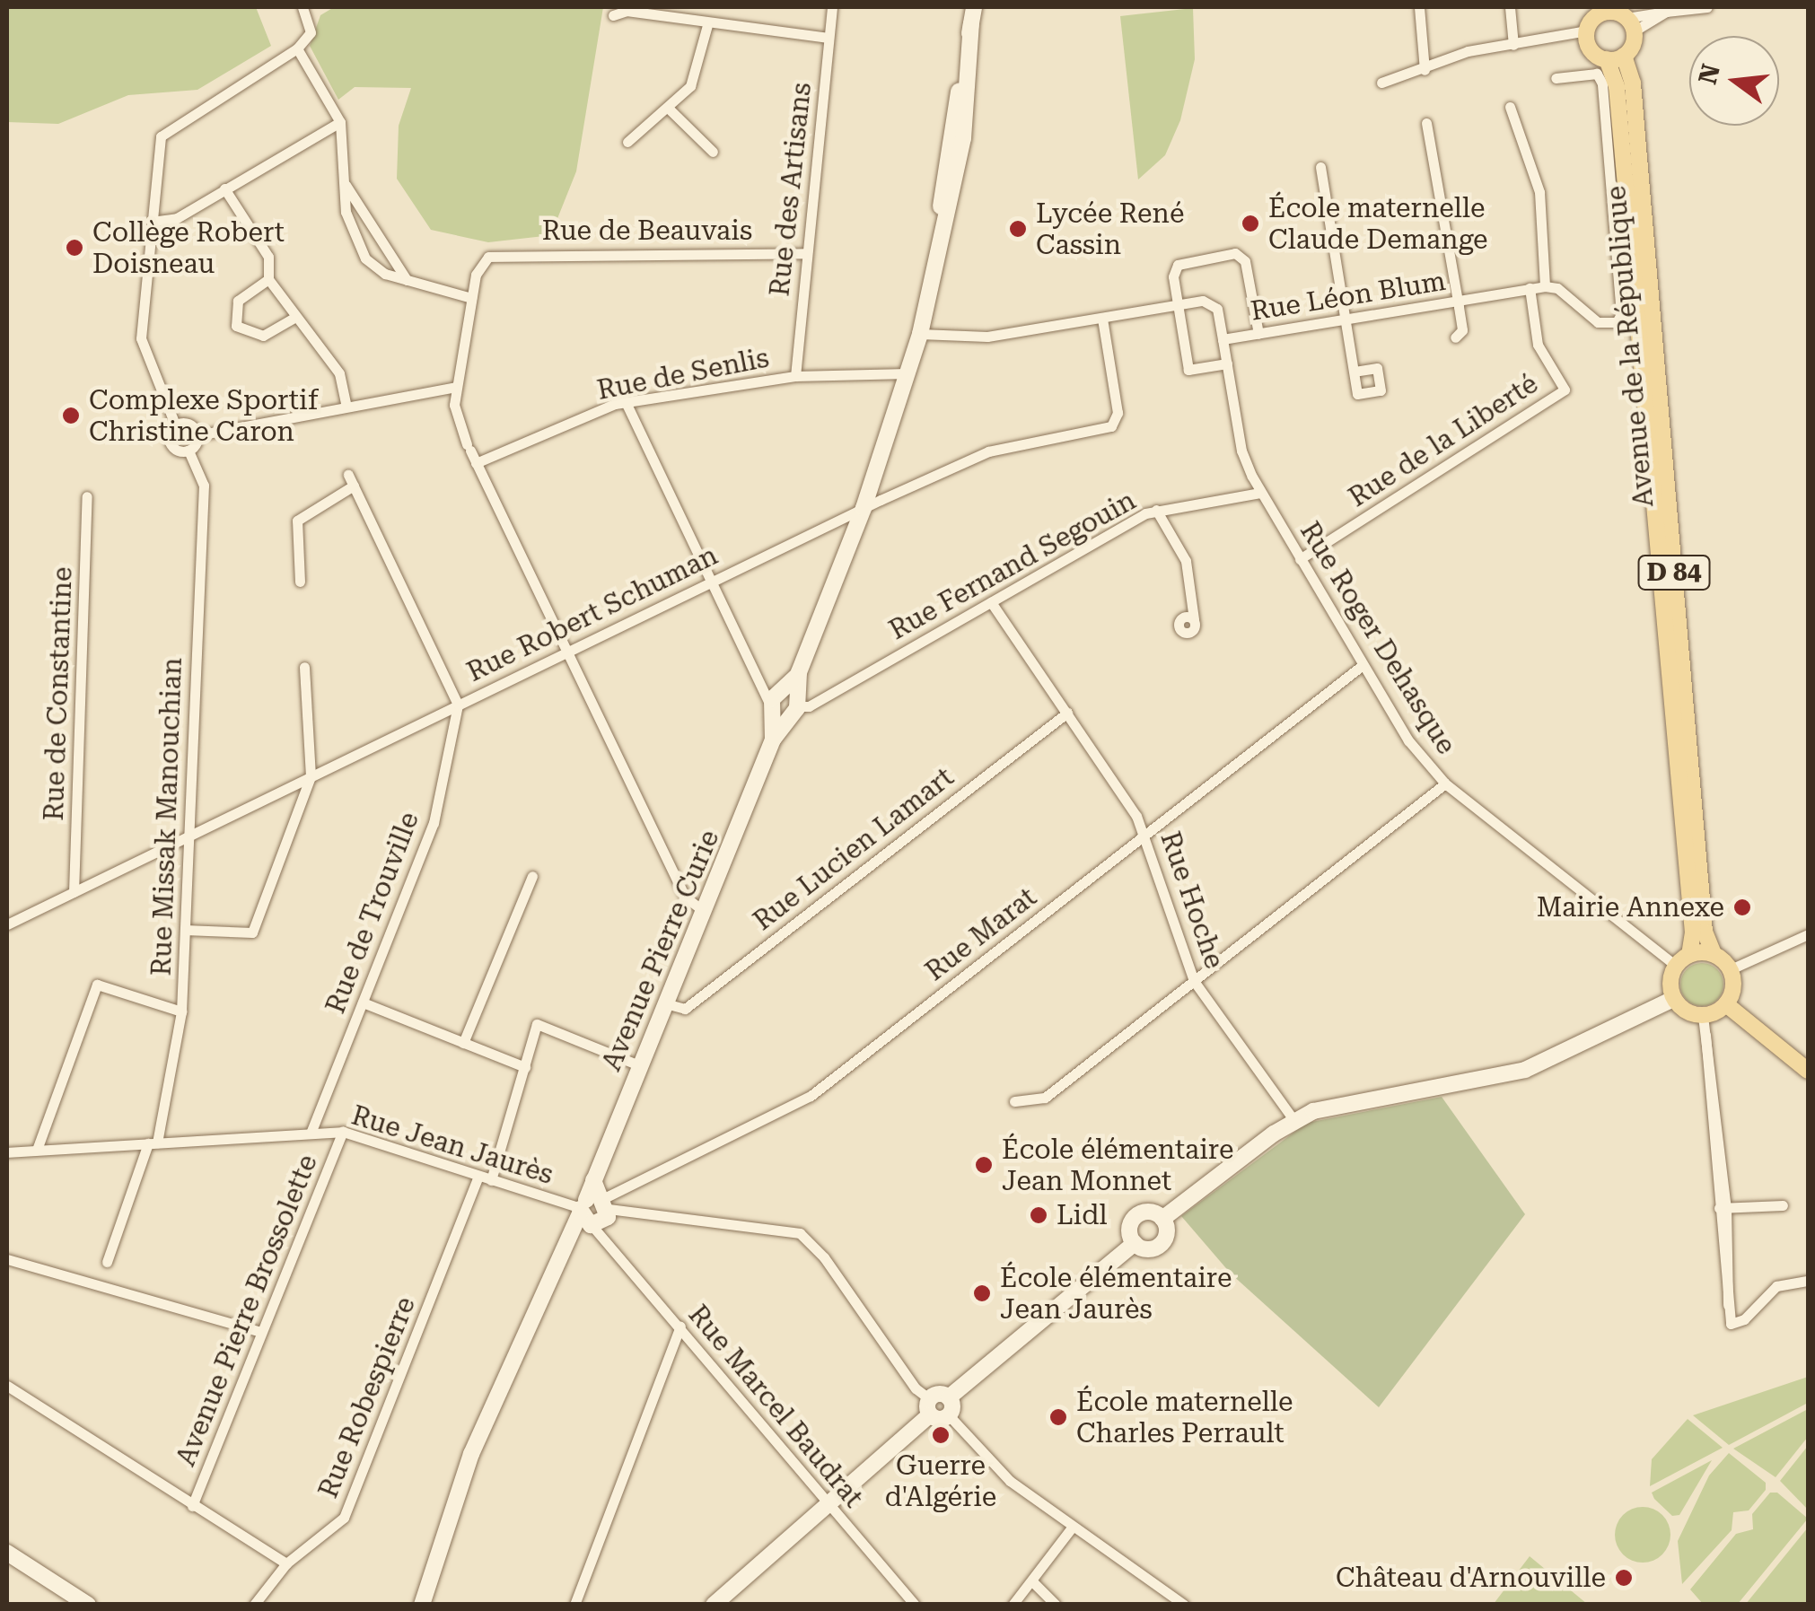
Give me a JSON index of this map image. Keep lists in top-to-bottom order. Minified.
{"streets":{"main road":["Avenue de la République","D 84","Avenue Pierre Curie"],"street":["Rue des Artisans","Rue de Beauvais","Rue Léon Blum","Rue de Senlis","Rue de la Liberté","Rue Fernand Segouin","Rue Robert Schuman","Rue Roger Dehasque","Rue de Constantine","Rue Missak Manouchian","Rue Lucien Lamart","Rue Hoche","Rue de Trouville","Rue Marat","Rue Jean Jaurès","Avenue Pierre Brossolette","Rue Robespierre","Rue Marcel Baudrat"]},"crossings":[["Rue des Artisans","Rue de Beauvais"],["Rue des Artisans","Rue de Senlis"],["Rue Léon Blum","Rue de la Liberté"],["Rue Léon Blum","Rue Robert Schuman"],["Rue Léon Blum","Rue Roger Dehasque"],["Rue Léon Blum","Avenue Pierre Curie"],["Avenue de la République","D 84"],["Avenue de la République","Rue Roger Dehasque"],["Rue de Senlis","Avenue Pierre Curie"],["Rue de la Liberté","Rue Roger Dehasque"],["Rue Fernand Segouin","Rue Roger Dehasque"],["Rue Fernand Segouin","Rue Hoche"],["Rue Fernand Segouin","Avenue Pierre Curie"],["Rue Robert Schuman","Rue de Constantine"],["Rue Robert Schuman","Rue Missak Manouchian"],["Rue Robert Schuman","Rue de Trouville"],["Rue Robert Schuman","Avenue Pierre Curie"],["Rue Roger Dehasque","Rue Marat"],["Rue Missak Manouchian","Rue Jean Jaurès"],["Rue Lucien Lamart","Rue Hoche"],["Rue Lucien Lamart","Avenue Pierre Curie"],["Rue Hoche","Rue Marat"],["Rue de Trouville","Rue Jean Jaurès"],["Rue Marat","Avenue Pierre Curie"],["Rue Marat","Rue Jean Jaurès"],["Rue Marat","Rue Marcel Baudrat"],["Avenue Pierre Curie","Rue Jean Jaurès"],["Avenue Pierre Curie","Rue Marcel Baudrat"],["Rue Jean Jaurès","Avenue Pierre Brossolette"],["Rue Jean Jaurès","Rue Robespierre"],["Rue Jean Jaurès","Rue Marcel Baudrat"]],"places":["École maternelle Claude Demange","Lycée René Cassin","Collège Robert Doisneau","Complexe Sportif Christine Caron","Mairie Annexe","École élémentaire Jean Monnet","Lidl","École élémentaire Jean Jaurès","École maternelle Charles Perrault","Guerre d'Algérie","Château d'Arnouville"],"north":"left"}
